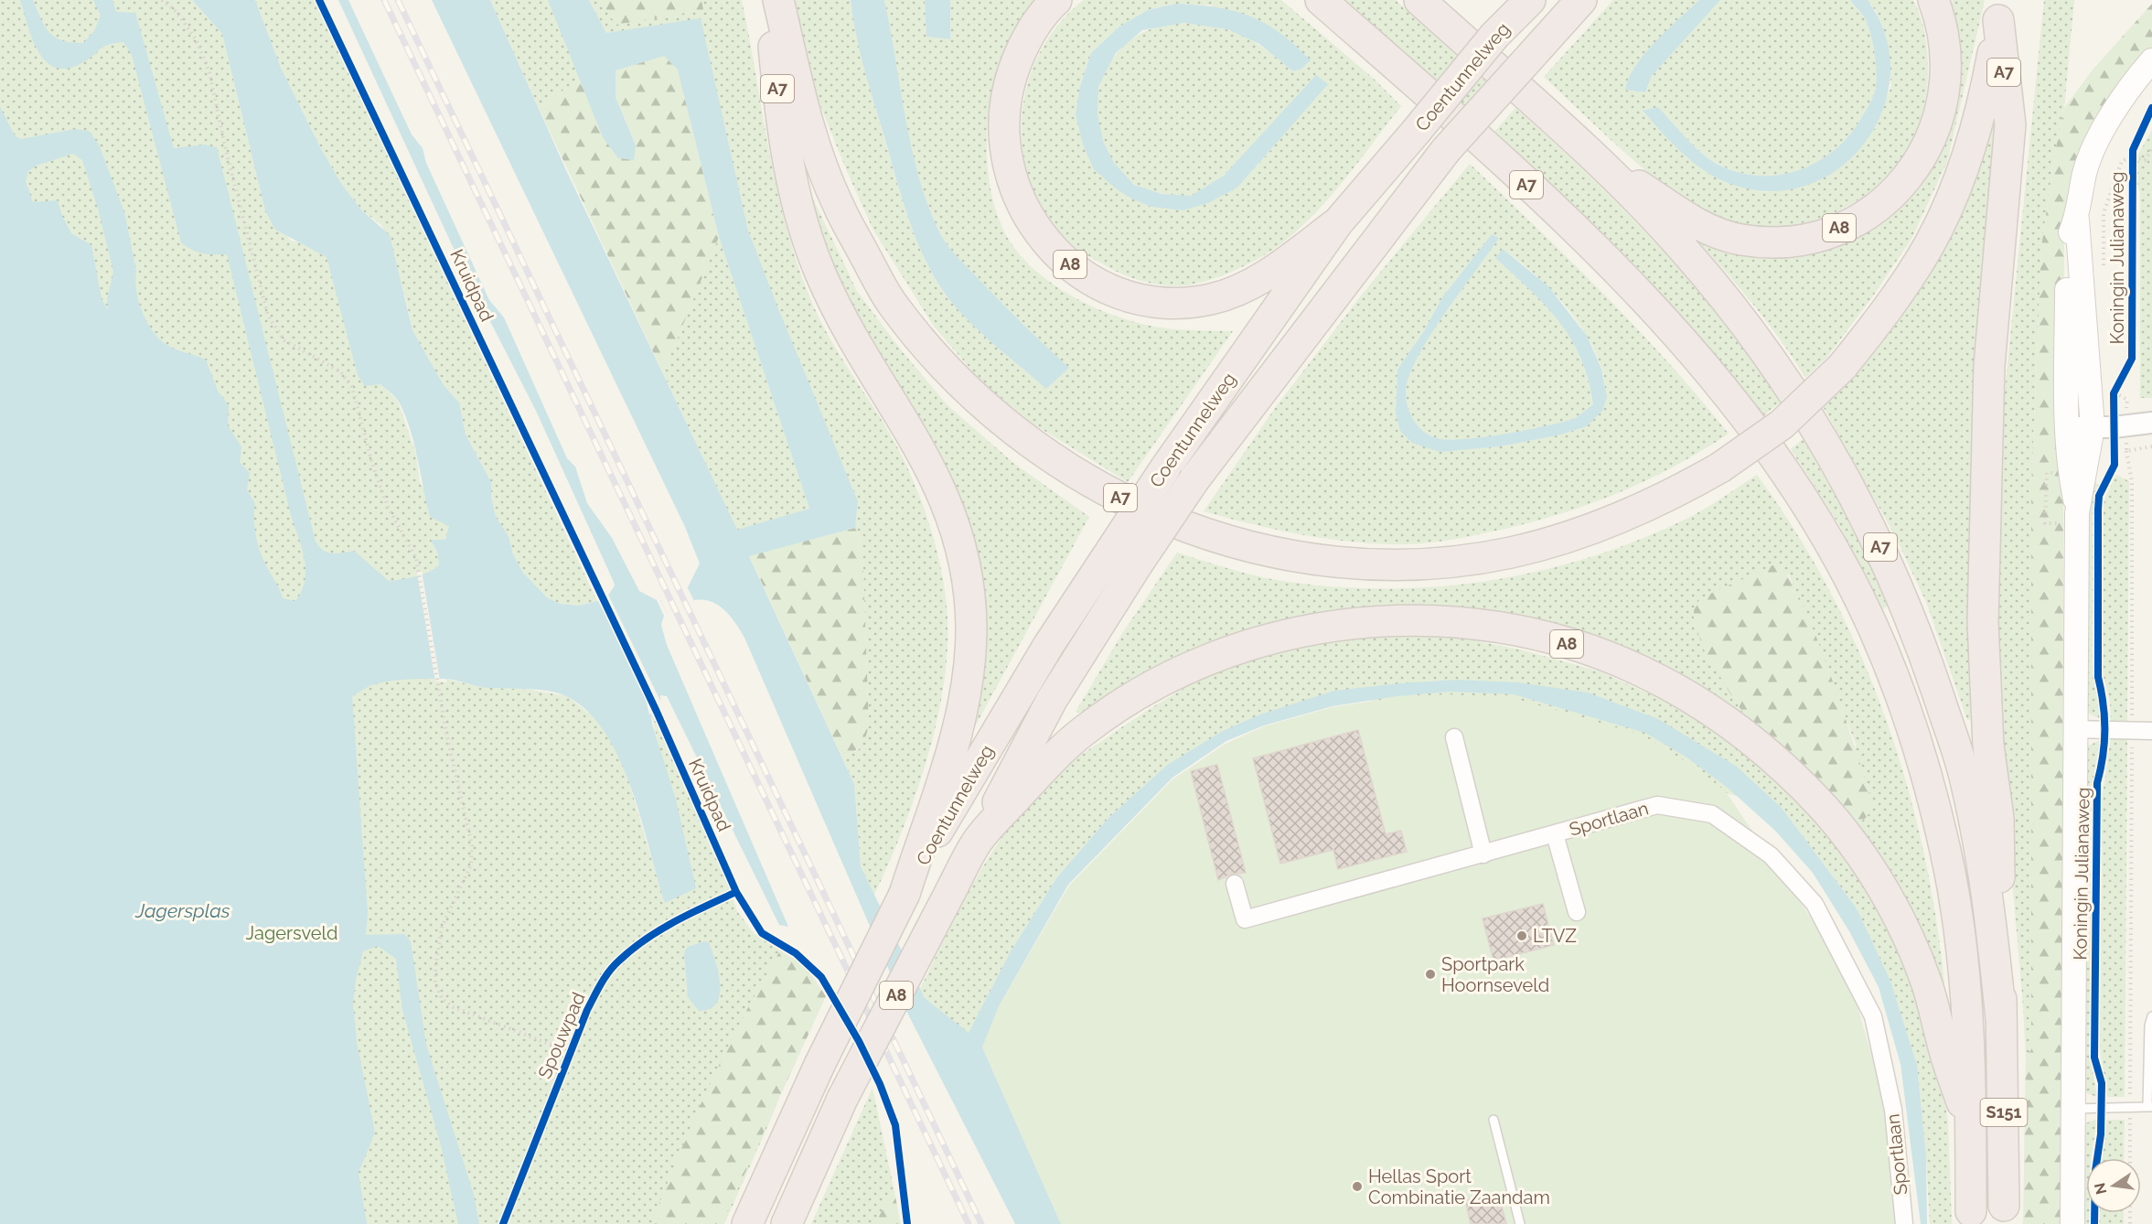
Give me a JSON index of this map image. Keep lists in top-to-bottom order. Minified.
{"streets":{"highway":["A7","Coentunnelweg","A8","S151"],"main road":["Koningin Julianaweg"],"street":["Sportlaan"],"cycle path":["Kruidpad","Spouwpad"]},"crossings":[["A7","Coentunnelweg"],["A7","A8"],["A7","S151"],["Coentunnelweg","A8"],["A8","S151"]],"water":["Jagersplas"],"parks":["Jagersveld"],"places":["LTVZ","Sportpark Hoornseveld","Hellas Sport Combinatie Zaandam"],"north":"left"}
